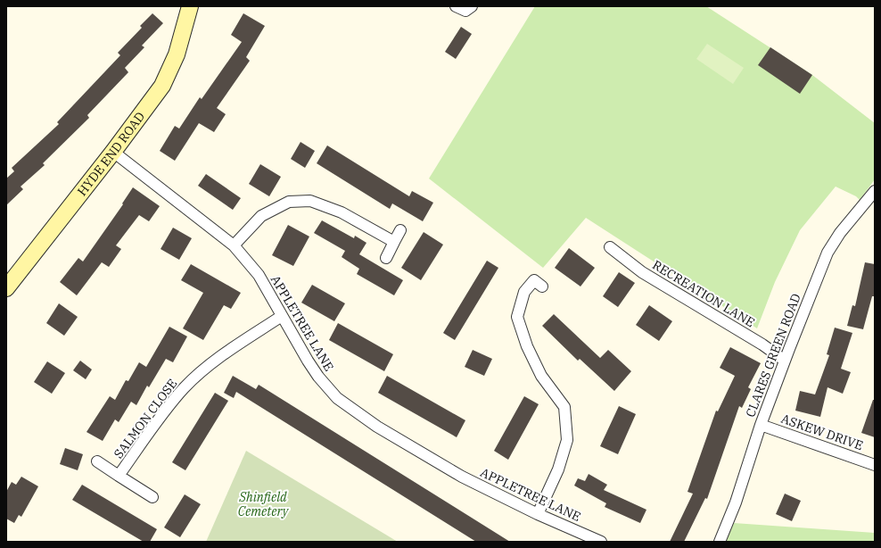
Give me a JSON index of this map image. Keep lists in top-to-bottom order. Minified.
{"streets":{"main road":["HYDE END ROAD"],"street":["RECREATION LANE","APPLETREE LANE","CLARES GREEN ROAD","SALMON CLOSE","ASKEW DRIVE"]},"crossings":[["HYDE END ROAD","APPLETREE LANE"],["RECREATION LANE","CLARES GREEN ROAD"],["APPLETREE LANE","SALMON CLOSE"],["CLARES GREEN ROAD","ASKEW DRIVE"]],"parks":["Shinfield Cemetery"]}
